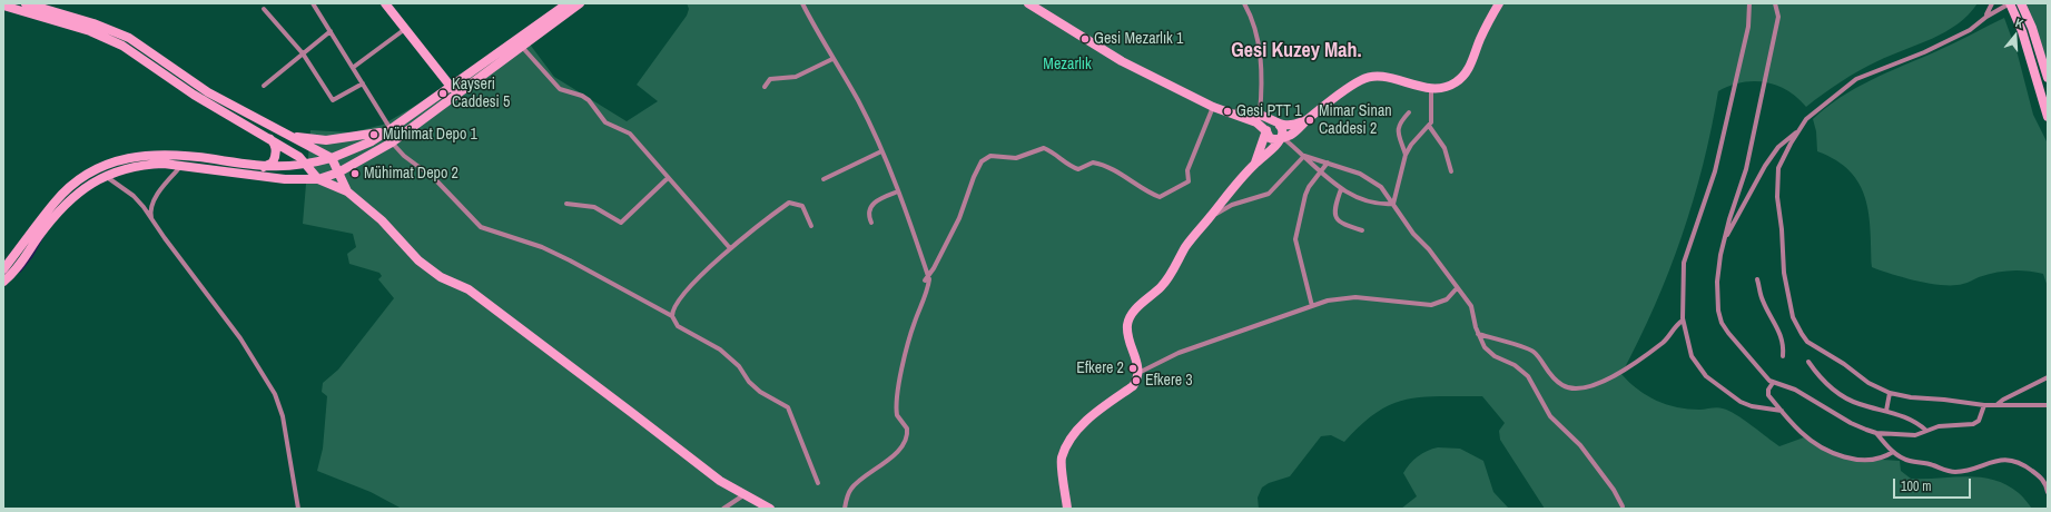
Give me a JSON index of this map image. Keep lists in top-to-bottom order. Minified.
{"districts":["Gesi Kuzey Mah."],"parks":["Mezarlık"],"places":["Gesi Mezarlık 1","Kayseri Caddesi 5","Gesi PTT 1","Mimar Sinan Caddesi 2","Mühimat Depo 1","Mühimat Depo 2","Efkere 2","Efkere 3"],"scale_bar":"100 m","north":"top"}
